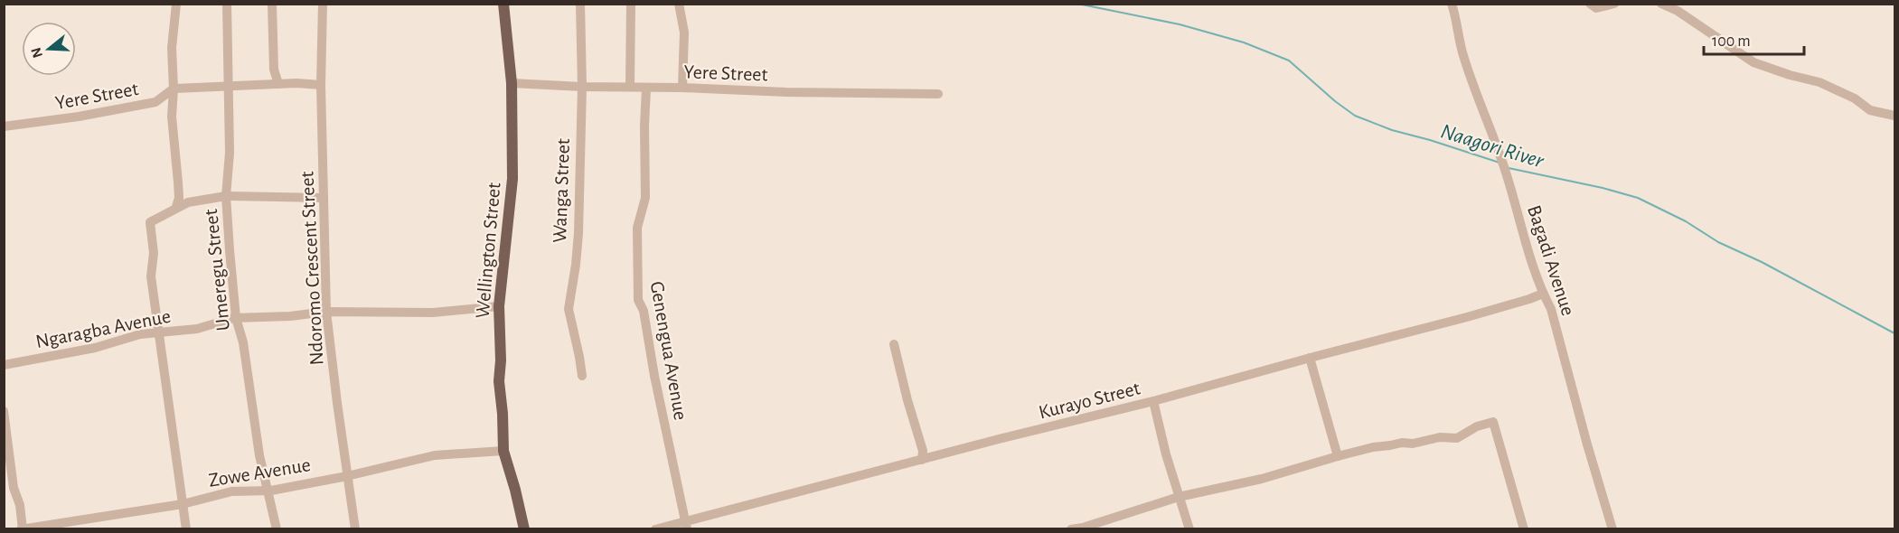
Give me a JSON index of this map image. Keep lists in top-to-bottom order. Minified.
{"streets":{"main road":["Wellington Street"],"street":["Yere Street","Wanga Street","Bagadi Avenue","Ndoromo Crescent Street","Umeregu Street","Ngaragba Avenue","Genengua Avenue","Kurayo Street","Zowe Avenue"]},"crossings":[["Yere Street","Wanga Street"],["Yere Street","Wellington Street"],["Yere Street","Genengua Avenue"],["Wellington Street","Ngaragba Avenue"],["Wellington Street","Zowe Avenue"],["Bagadi Avenue","Kurayo Street"],["Ndoromo Crescent Street","Ngaragba Avenue"],["Ndoromo Crescent Street","Zowe Avenue"],["Umeregu Street","Ngaragba Avenue"],["Umeregu Street","Zowe Avenue"],["Genengua Avenue","Kurayo Street"]],"water":["Naagori River"],"scale_bar":"100 m","north":"left"}
